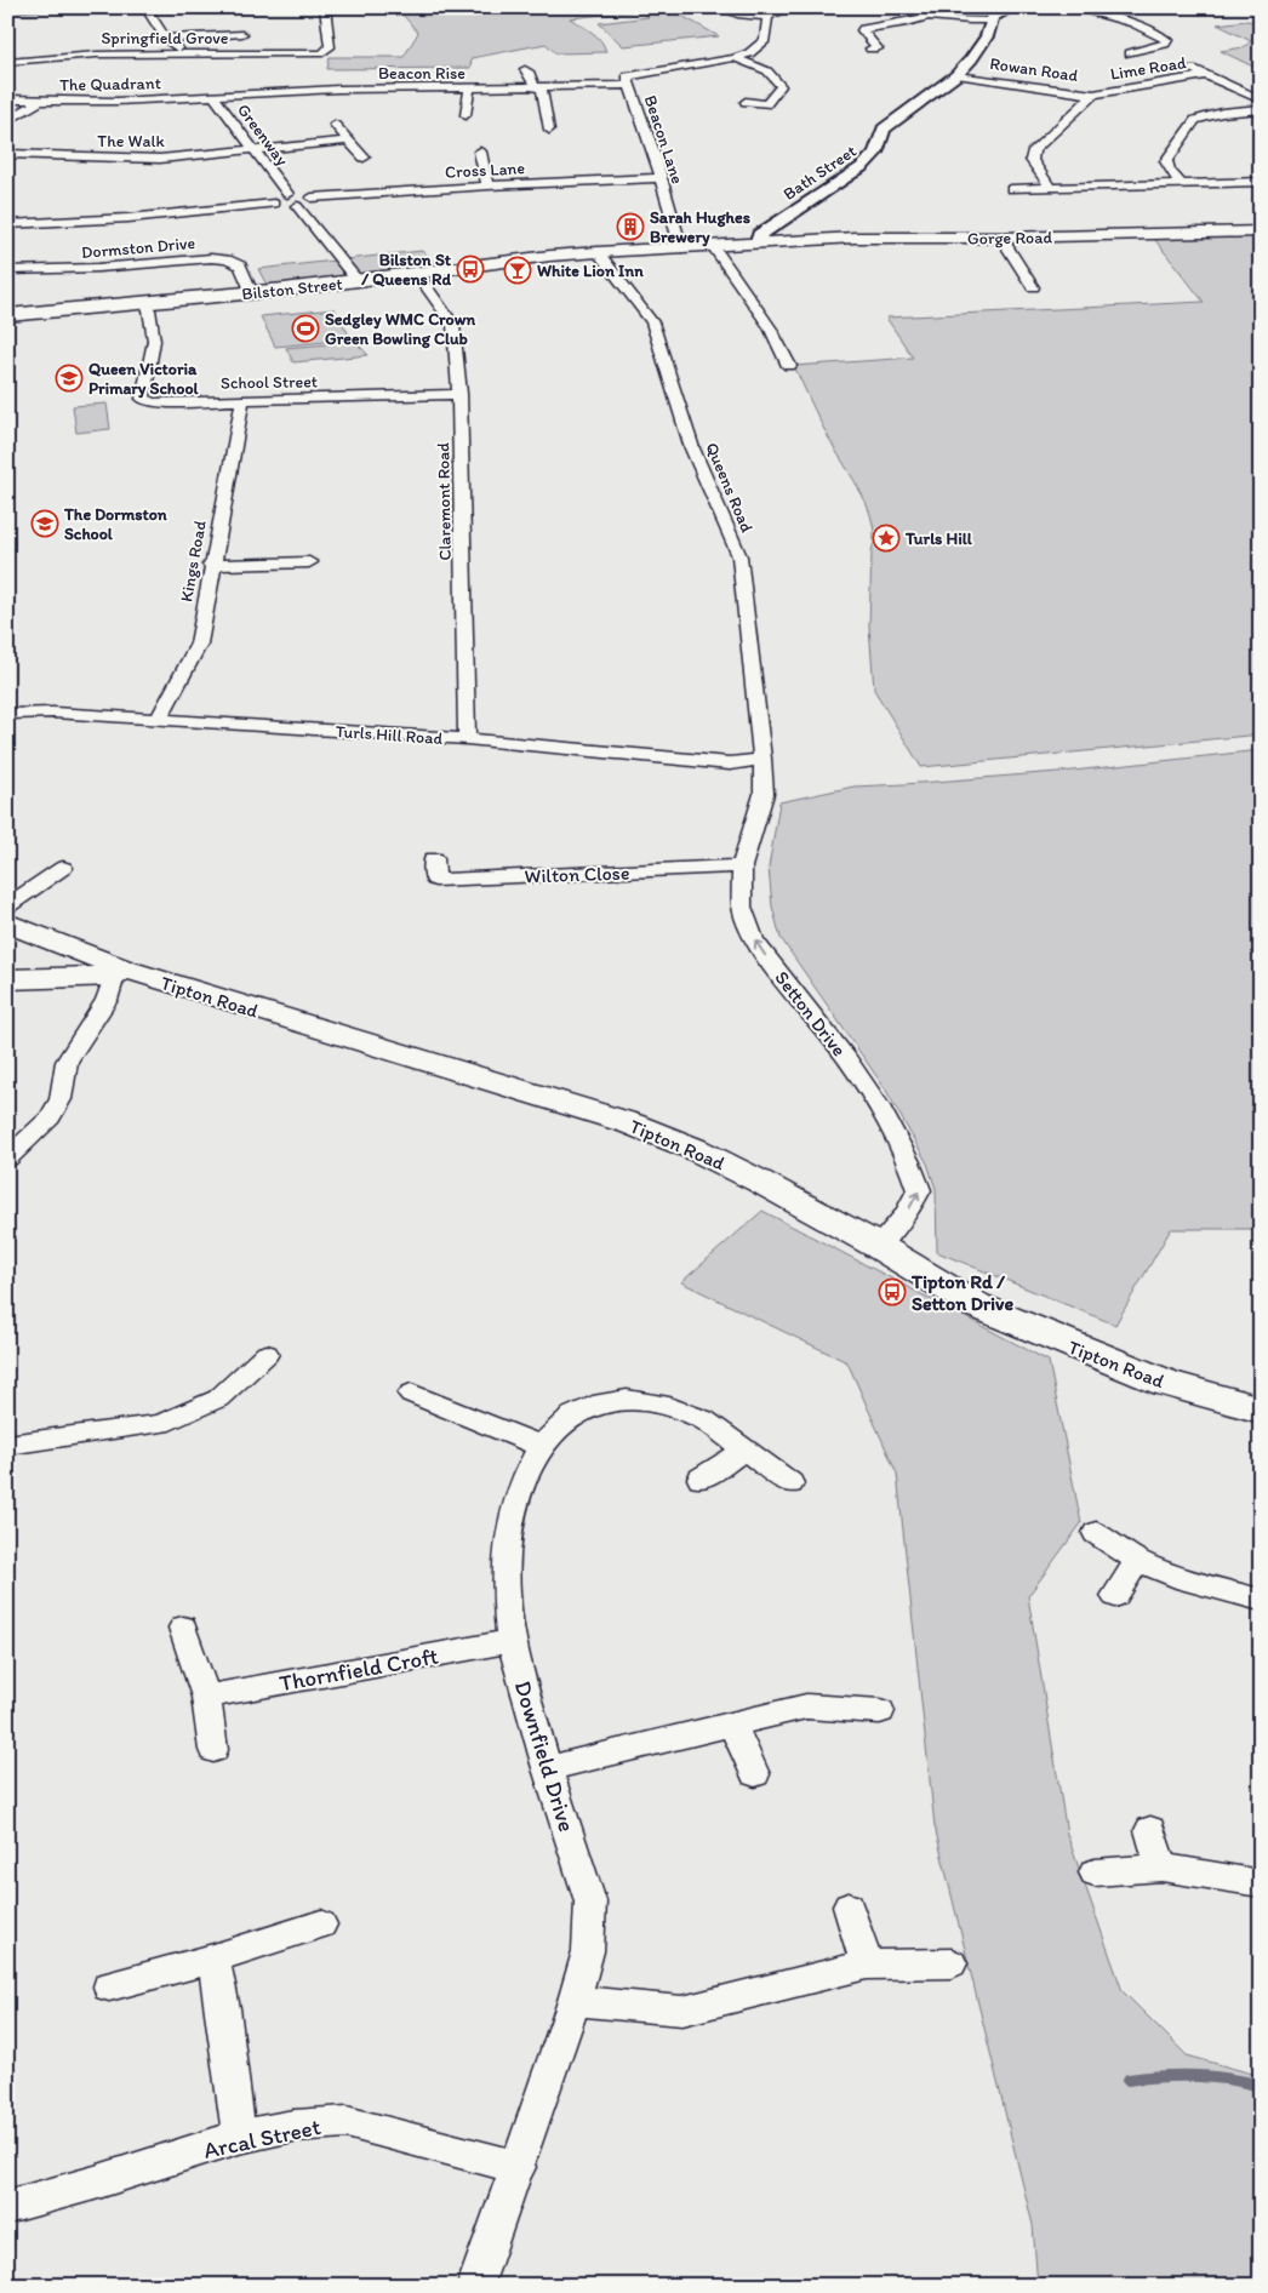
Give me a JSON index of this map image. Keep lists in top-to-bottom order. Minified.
{"streets":{"main road":["Gorge Road","Bilston Street","Tipton Road"],"street":["Springfield Grove","Lime Road","Rowan Road","Beacon Rise","The Quadrant","Greenway","Beacon Lane","The Walk","Cross Lane","Bath Street","Dormston Drive","School Street","Queens Road","Claremont Road","Kings Road","Turls Hill Road","Wilton Close","Setton Drive","Thornfield Croft","Downfield Drive","Arcal Street"]},"crossings":[["Lime Road","Rowan Road"],["Rowan Road","Bath Street"],["Beacon Rise","The Quadrant"],["Beacon Rise","Greenway"],["Beacon Rise","Beacon Lane"],["The Quadrant","Greenway"],["Greenway","The Walk"],["Greenway","Cross Lane"],["Beacon Lane","Cross Lane"],["Beacon Lane","Bilston Street"],["Bath Street","Gorge Road"],["Bath Street","Bilston Street"],["Gorge Road","Bilston Street"],["Dormston Drive","Bilston Street"],["Bilston Street","School Street"],["Bilston Street","Queens Road"],["Bilston Street","Claremont Road"],["School Street","Claremont Road"],["School Street","Kings Road"],["Queens Road","Turls Hill Road"],["Queens Road","Setton Drive"],["Claremont Road","Turls Hill Road"],["Kings Road","Turls Hill Road"],["Turls Hill Road","Setton Drive"],["Wilton Close","Setton Drive"],["Tipton Road","Setton Drive"],["Thornfield Croft","Downfield Drive"],["Downfield Drive","Arcal Street"]],"one_way":["Setton Drive"],"places":{"building":["Sarah Hughes Brewery"],"bus stop":["Bilston St / Queens Rd","Tipton Rd / Setton Drive"],"bar":["White Lion Inn"],"sports":["Sedgley WMC Crown Green Bowling Club"],"school or university":["Queen Victoria Primary School","The Dormston School"],"place":["Turls Hill"]}}
